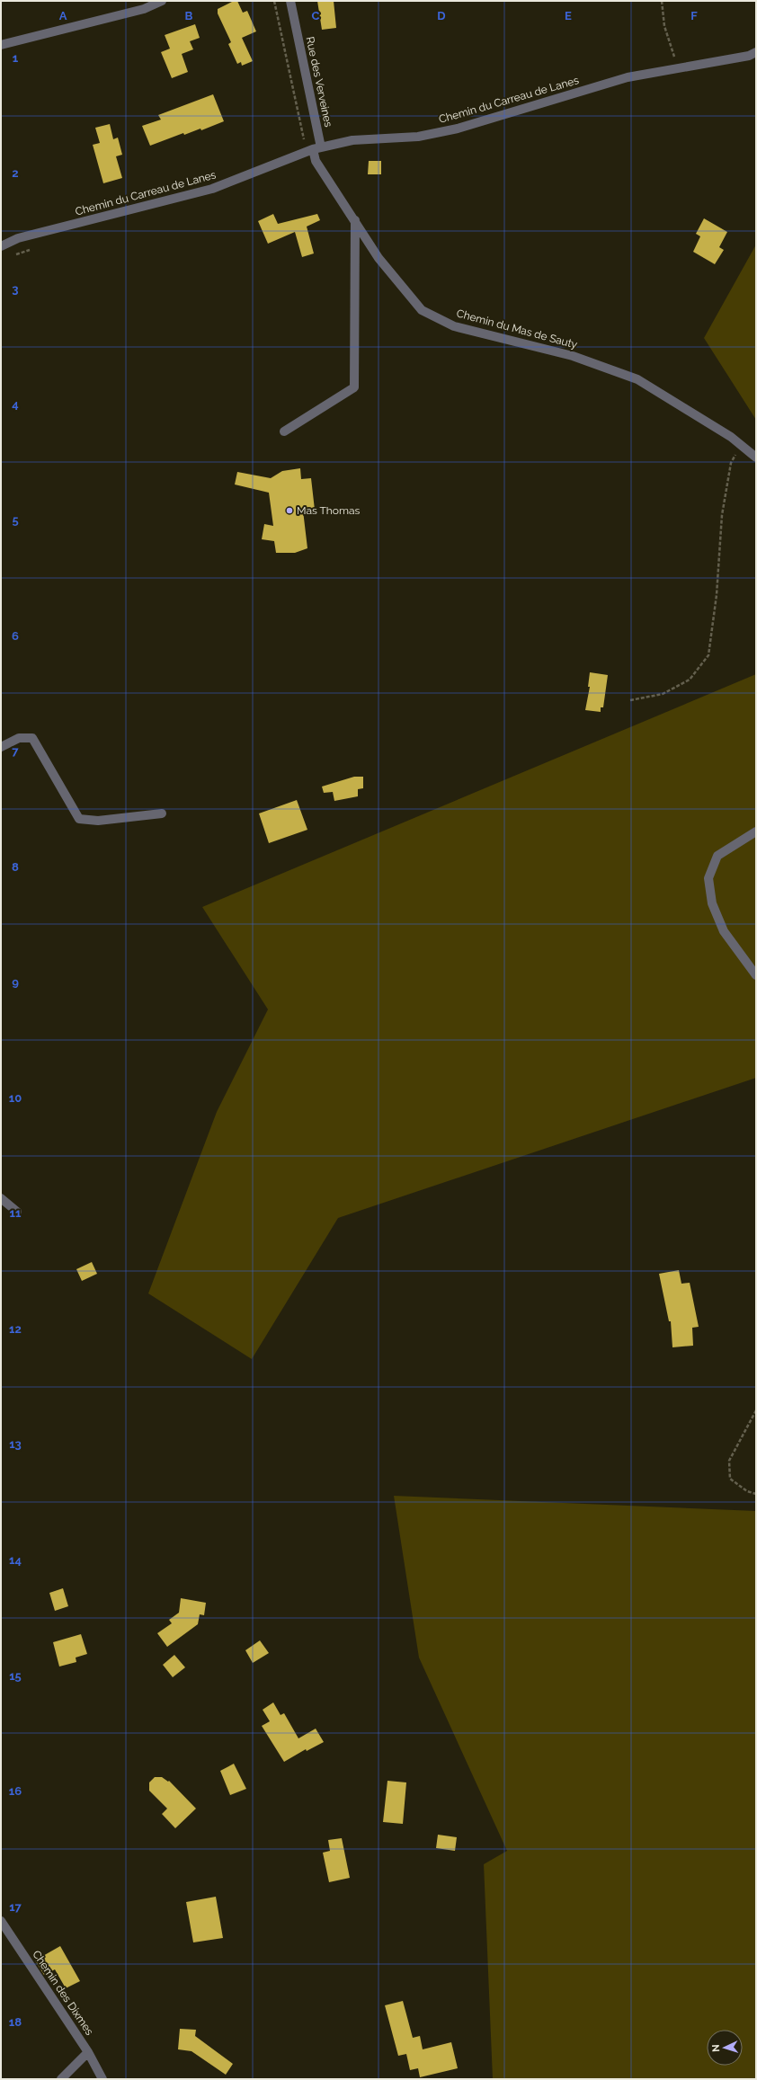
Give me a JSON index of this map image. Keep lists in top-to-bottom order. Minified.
{"streets":{"street":["Rue des Verveines","Chemin du Carreau de Lanes","Chemin du Mas de Sauty","Chemin des Dixmes"]},"crossings":[["Rue des Verveines","Chemin du Carreau de Lanes"],["Rue des Verveines","Chemin du Mas de Sauty"],["Chemin du Carreau de Lanes","Chemin du Mas de Sauty"]],"places":["Mas Thomas"],"north":"left","grid":{"columns":["A","B","C","D","E","F"],"rows":["1","2","3","4","5","6","7","8","9","10","11","12","13","14","15","16","17","18"]}}
